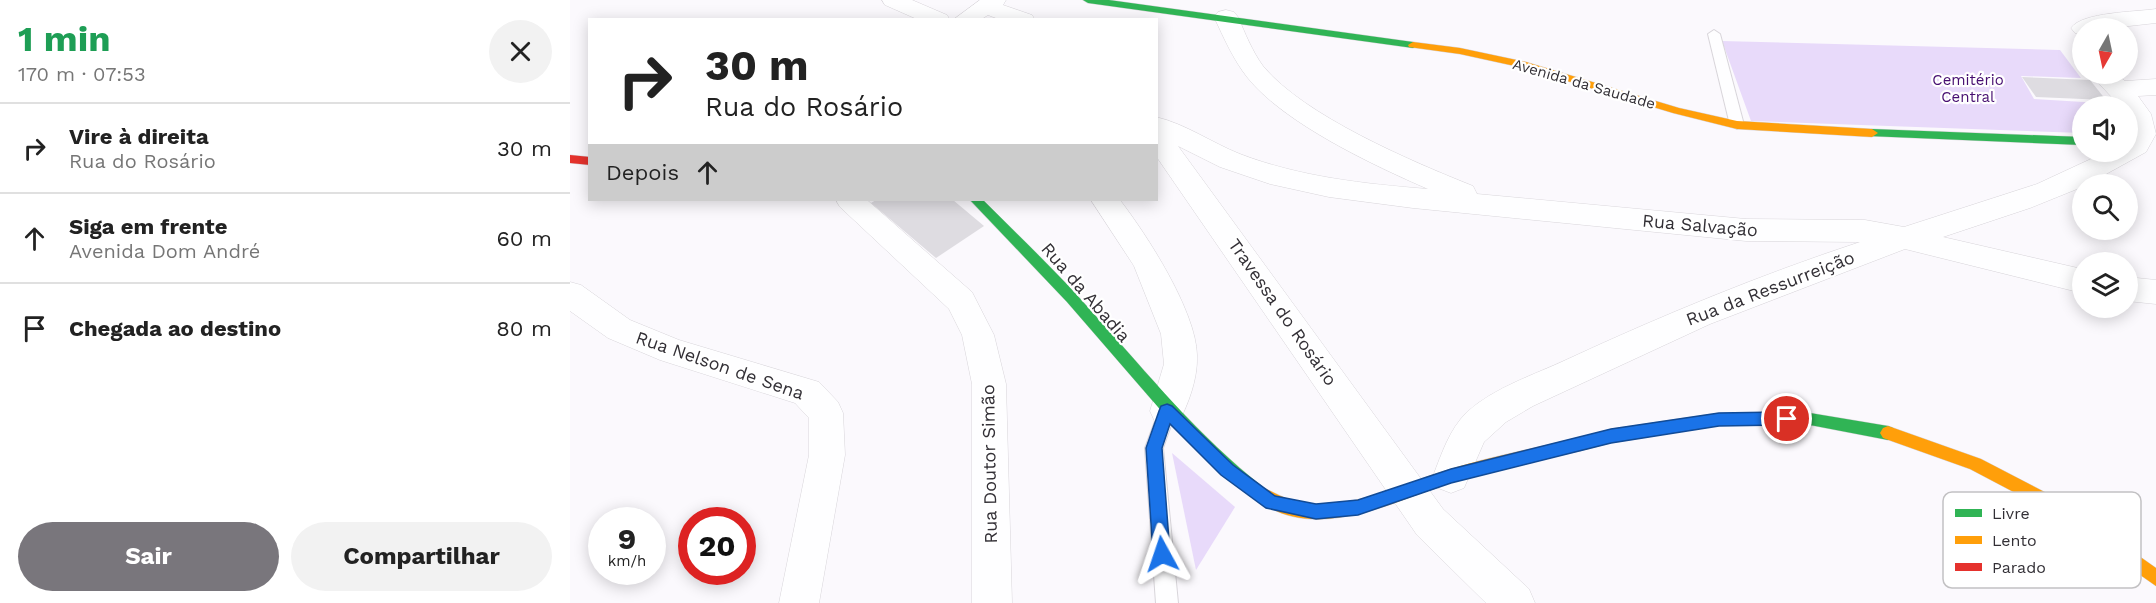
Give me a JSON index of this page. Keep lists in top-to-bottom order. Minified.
{"streets":{"street":["Avenida da Saudade","Rua Salvação","Rua da Ressurreição","Rua da Abadia","Travessa do Rosário","Rua Nelson de Sena","Rua Doutor Simão"]},"crossings":[["Avenida da Saudade","Rua Salvação"],["Rua Salvação","Rua da Ressurreição"],["Rua da Ressurreição","Rua da Abadia"],["Rua da Abadia","Travessa do Rosário"]],"parks":["Cemitério Central"],"legend":["Livre","Lento","Parado"],"north":"bottom","page":{"heading":["1 min","170 m · 07:53"],"turn":["30 m","Rua do Rosário"],"list":[{"name":"Vire à direita","note":"Rua do Rosário","value":"30 m"},{"name":"Siga em frente","note":"Avenida Dom André","value":"60 m"},{"name":"Chegada ao destino","value":"80 m"}],"then":"Depois","speed":"9 km/h","limit":"20","buttons":["Sair","Compartilhar"]}}
